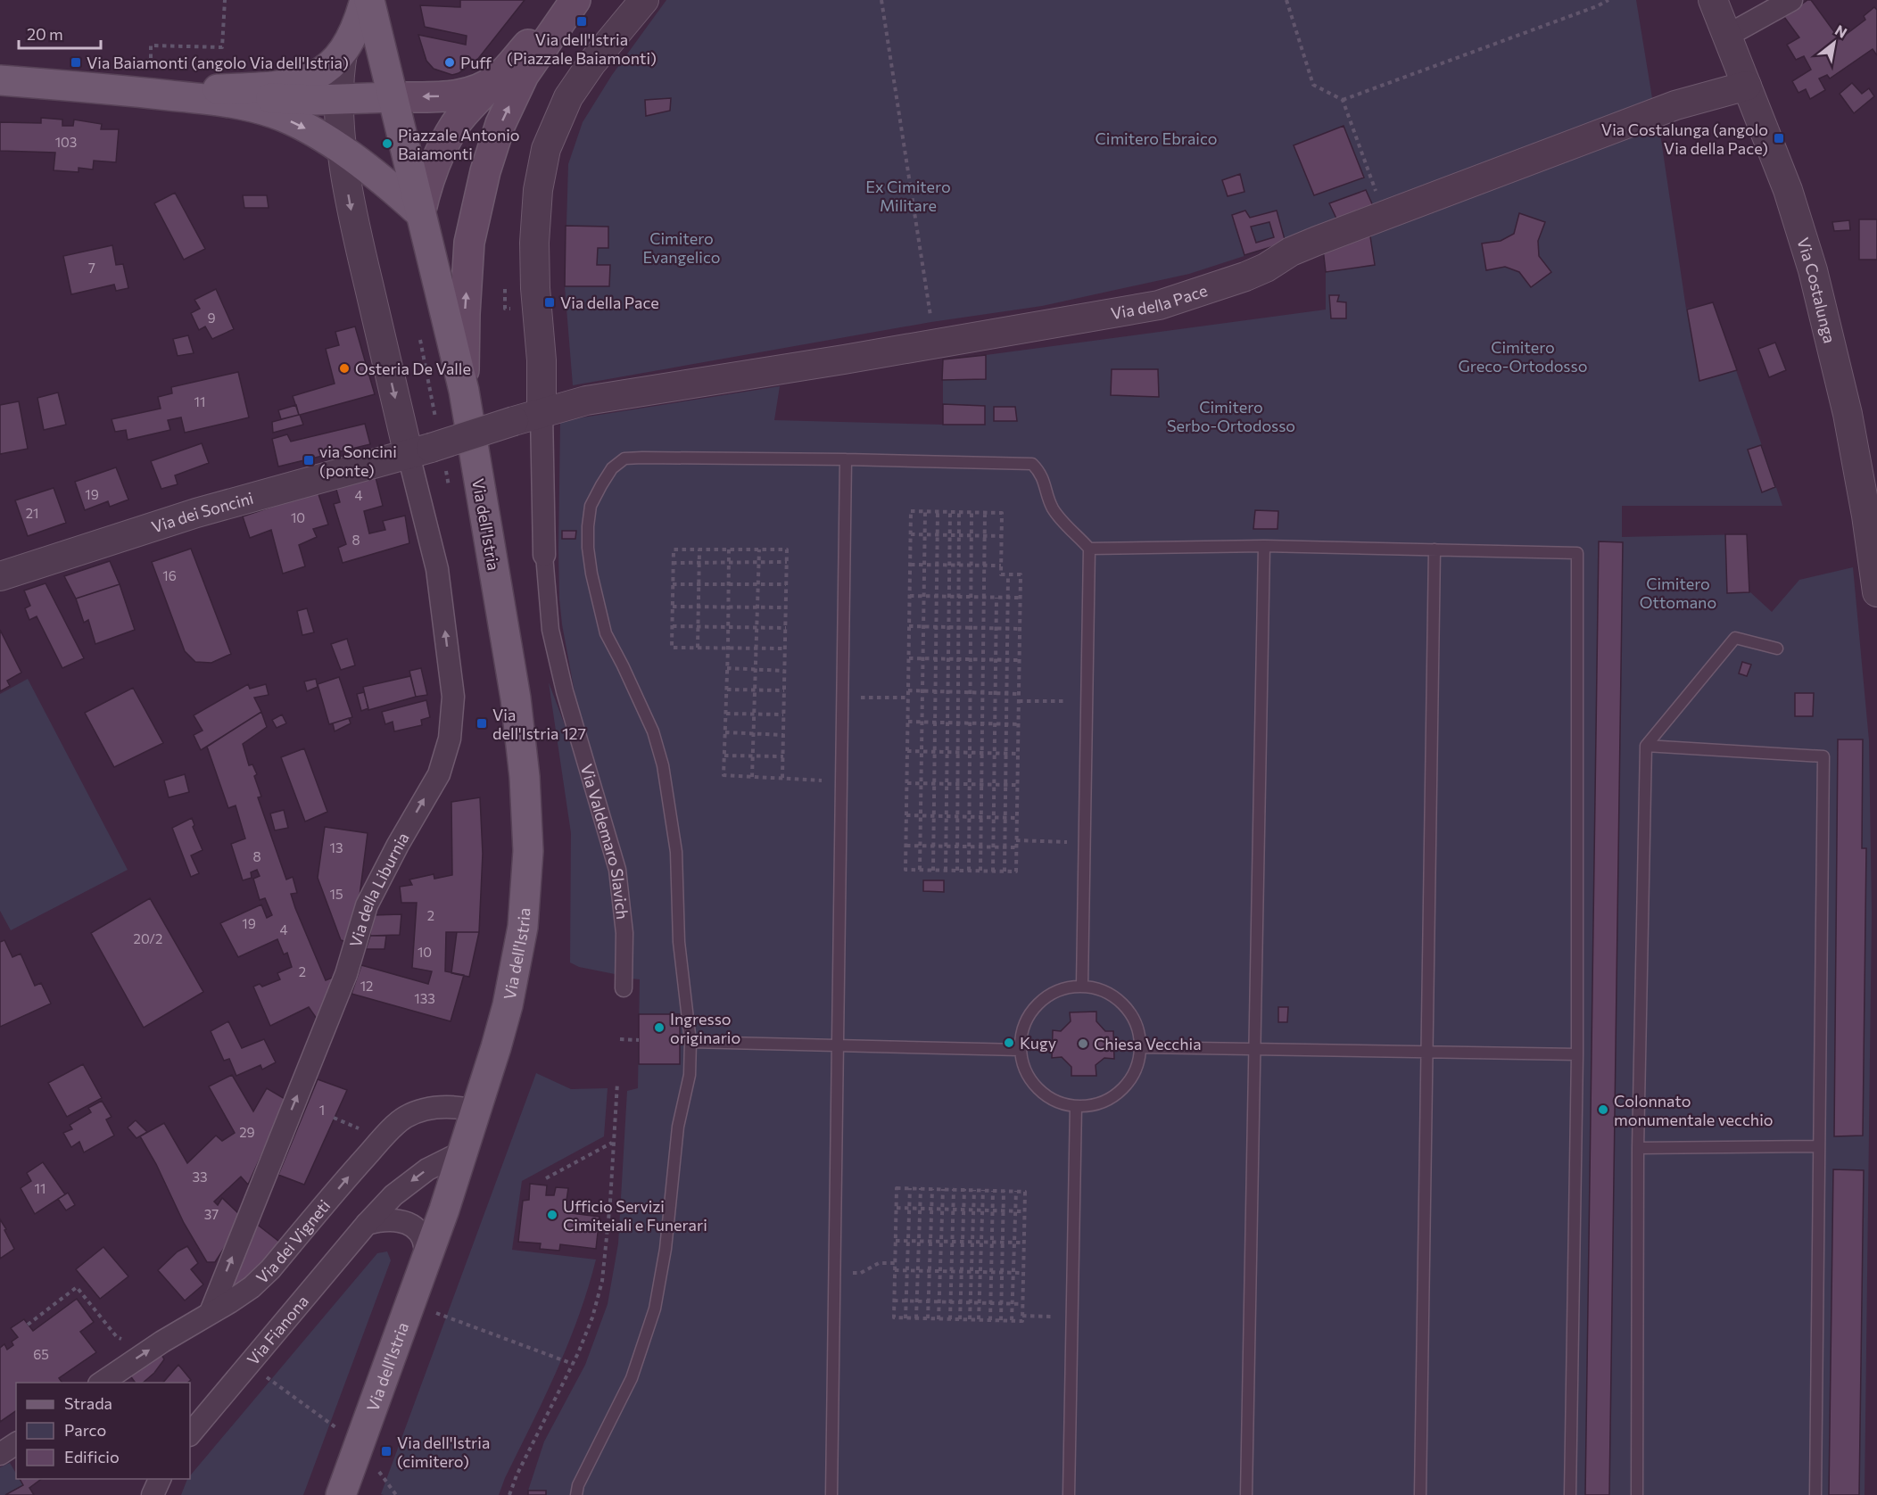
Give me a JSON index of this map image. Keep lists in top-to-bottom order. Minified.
{"streets":{"main road":["Via dell'Istria"],"street":["Via Costalunga","Via della Pace","Via dei Soncini","Via Valdemaro Slavich","Via della Liburnia","Via dei Vigneti","Via Fianona"]},"crossings":[["Via Costalunga","Via della Pace"],["Via della Pace","Via dei Soncini"],["Via della Pace","Via Valdemaro Slavich"],["Via dei Soncini","Via della Liburnia"],["Via dell'Istria","Via dei Vigneti"],["Via dell'Istria","Via Fianona"],["Via della Liburnia","Via dei Vigneti"]],"one_way":["Via della Liburnia","Via dei Vigneti"],"parks":["Cimitero Ebraico","Ex Cimitero Militare","Cimitero Evangelico","Cimitero Greco-Ortodosso","Cimitero Serbo-Ortodosso","Cimitero Ottomano"],"places":{"transit":["Via dell'Istria (Piazzale Baiamonti)","Via Baiamonti (angolo Via dell'Istria)","Via Costalunga (angolo Via della Pace)","Via della Pace","via Soncini (ponte)","Via dell'Istria 127","Via dell'Istria (cimitero)"],"other":["Puff","Piazzale Antonio Baiamonti","Osteria De Valle","Ingresso originario","Kugy","Chiesa Vecchia","Colonnato monumentale vecchio","Ufficio Servizi Cimiteiali e Funerari"]},"house_numbers":["103","7","9","11","19","4","21","10","8","16","13","8","15","2","19","4","20/2","10","2","12","133","1","29","33","11","37","65"],"legend":["Strada","Parco","Edificio"],"scale_bar":"20 m","north":"top right"}
